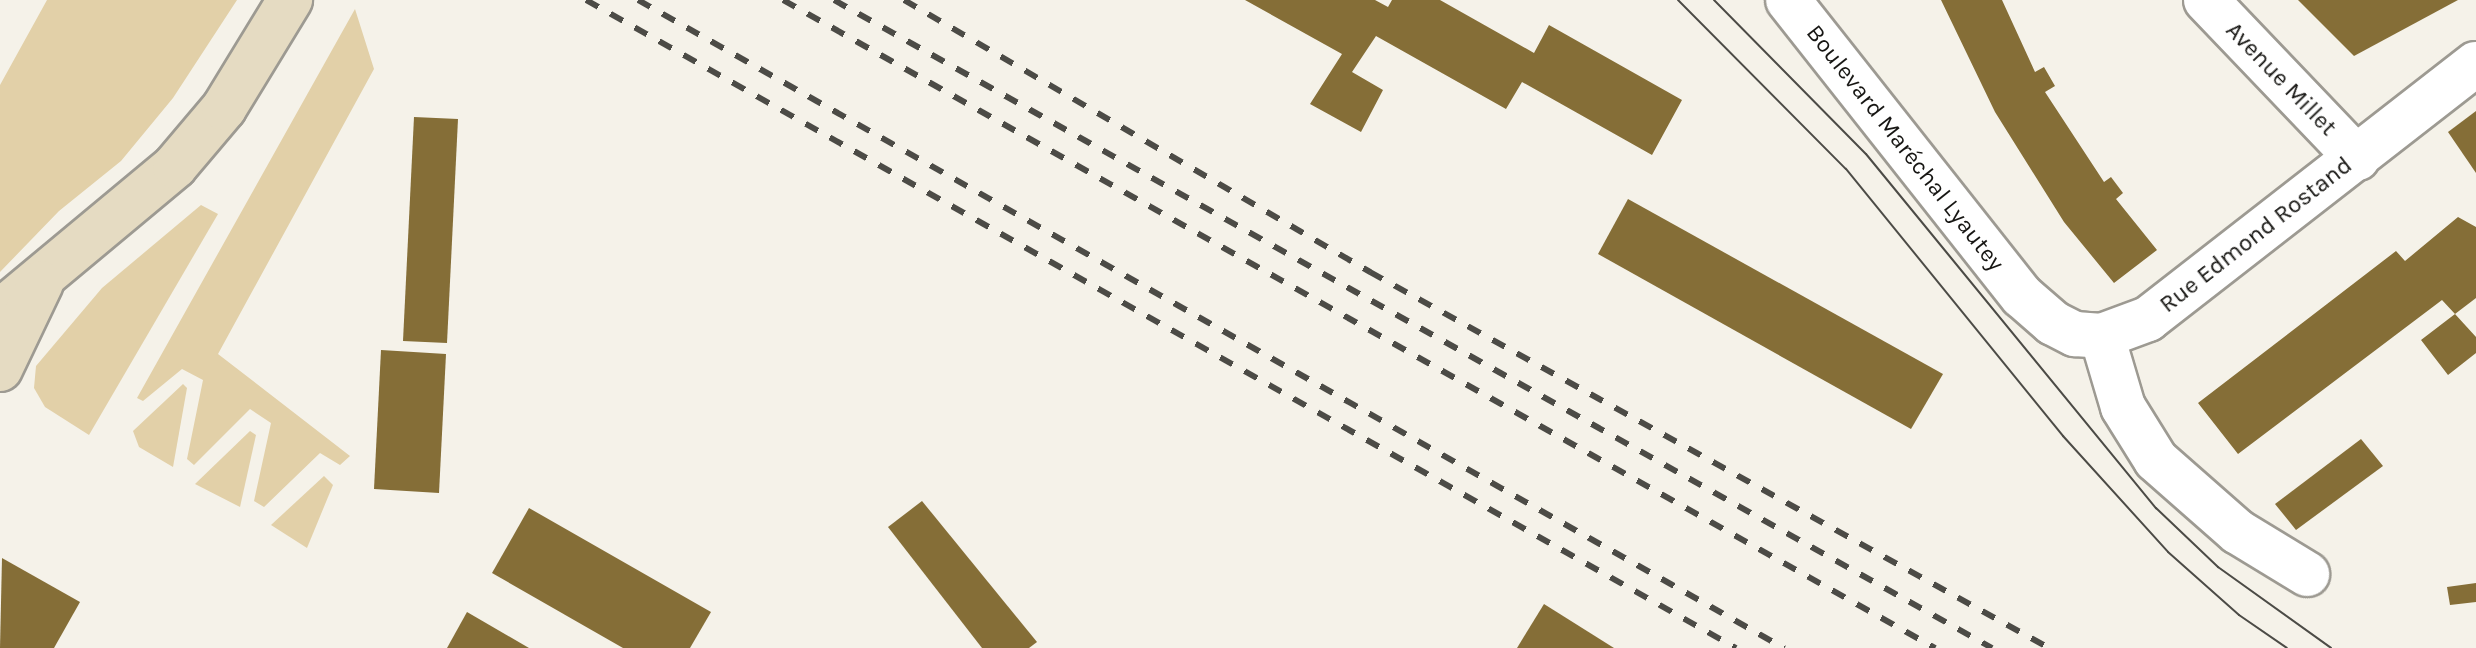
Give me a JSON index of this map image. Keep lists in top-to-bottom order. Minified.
{"streets":{"street":["Avenue Millet","Boulevard Maréchal Lyautey","Rue Edmond Rostand"]},"crossings":[["Avenue Millet","Rue Edmond Rostand"],["Boulevard Maréchal Lyautey","Rue Edmond Rostand"]]}
